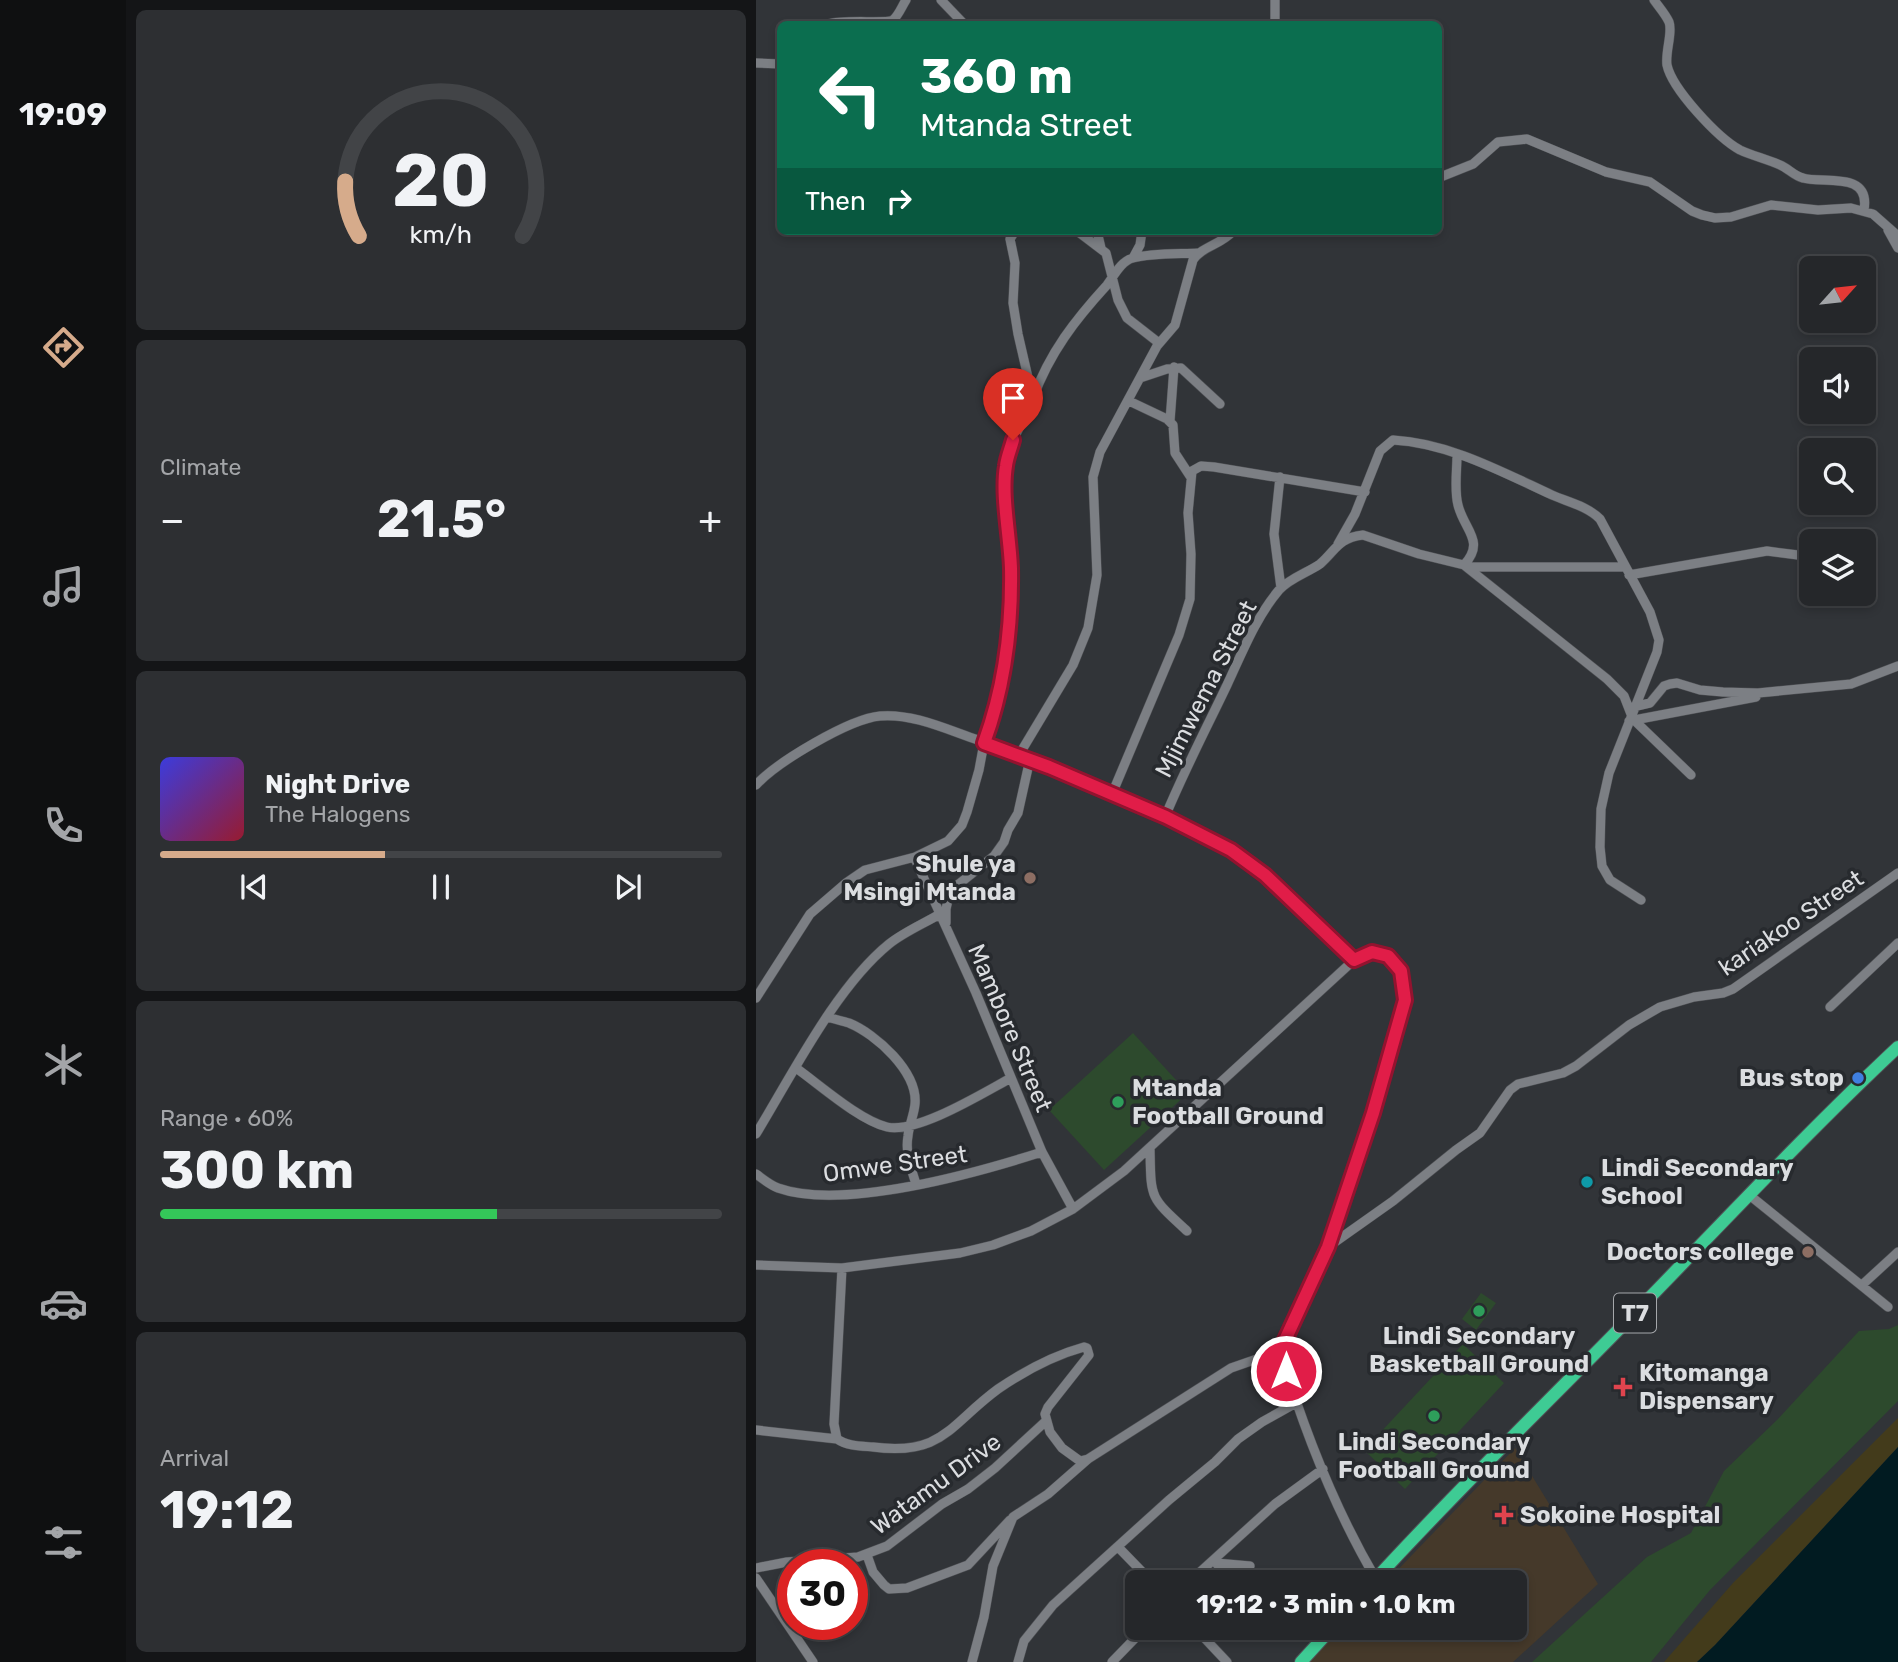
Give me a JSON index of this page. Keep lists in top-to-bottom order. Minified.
{"streets":{"highway":["T7"],"street":["Mjimwema Street","kariakoo Street","Mambore Street","Omwe Street","Watamu Drive"]},"crossings":[["Mambore Street","Omwe Street"]],"places":{"other":["Shule ya Msingi Mtanda","Bus stop","Mtanda Football Ground","Lindi Secondary School","Doctors college","Lindi Secondary Basketball Ground","Lindi Secondary Football Ground"],"health":["Kitomanga Dispensary","Sokoine Hospital"]},"north":"top right","page":{"tabs":"19:09","turn":["360 m","Mtanda Street"],"then":"Then","tile":["Climate",["Range · 60%","300 km"],["Arrival","19:12"]],"heat":["−","21.5°","+"],"song":["Night Drive","The Halogens"],"limit":"30","trip":"19:12 · 3 min · 1.0 km","gauge":["20","km/h"]}}
